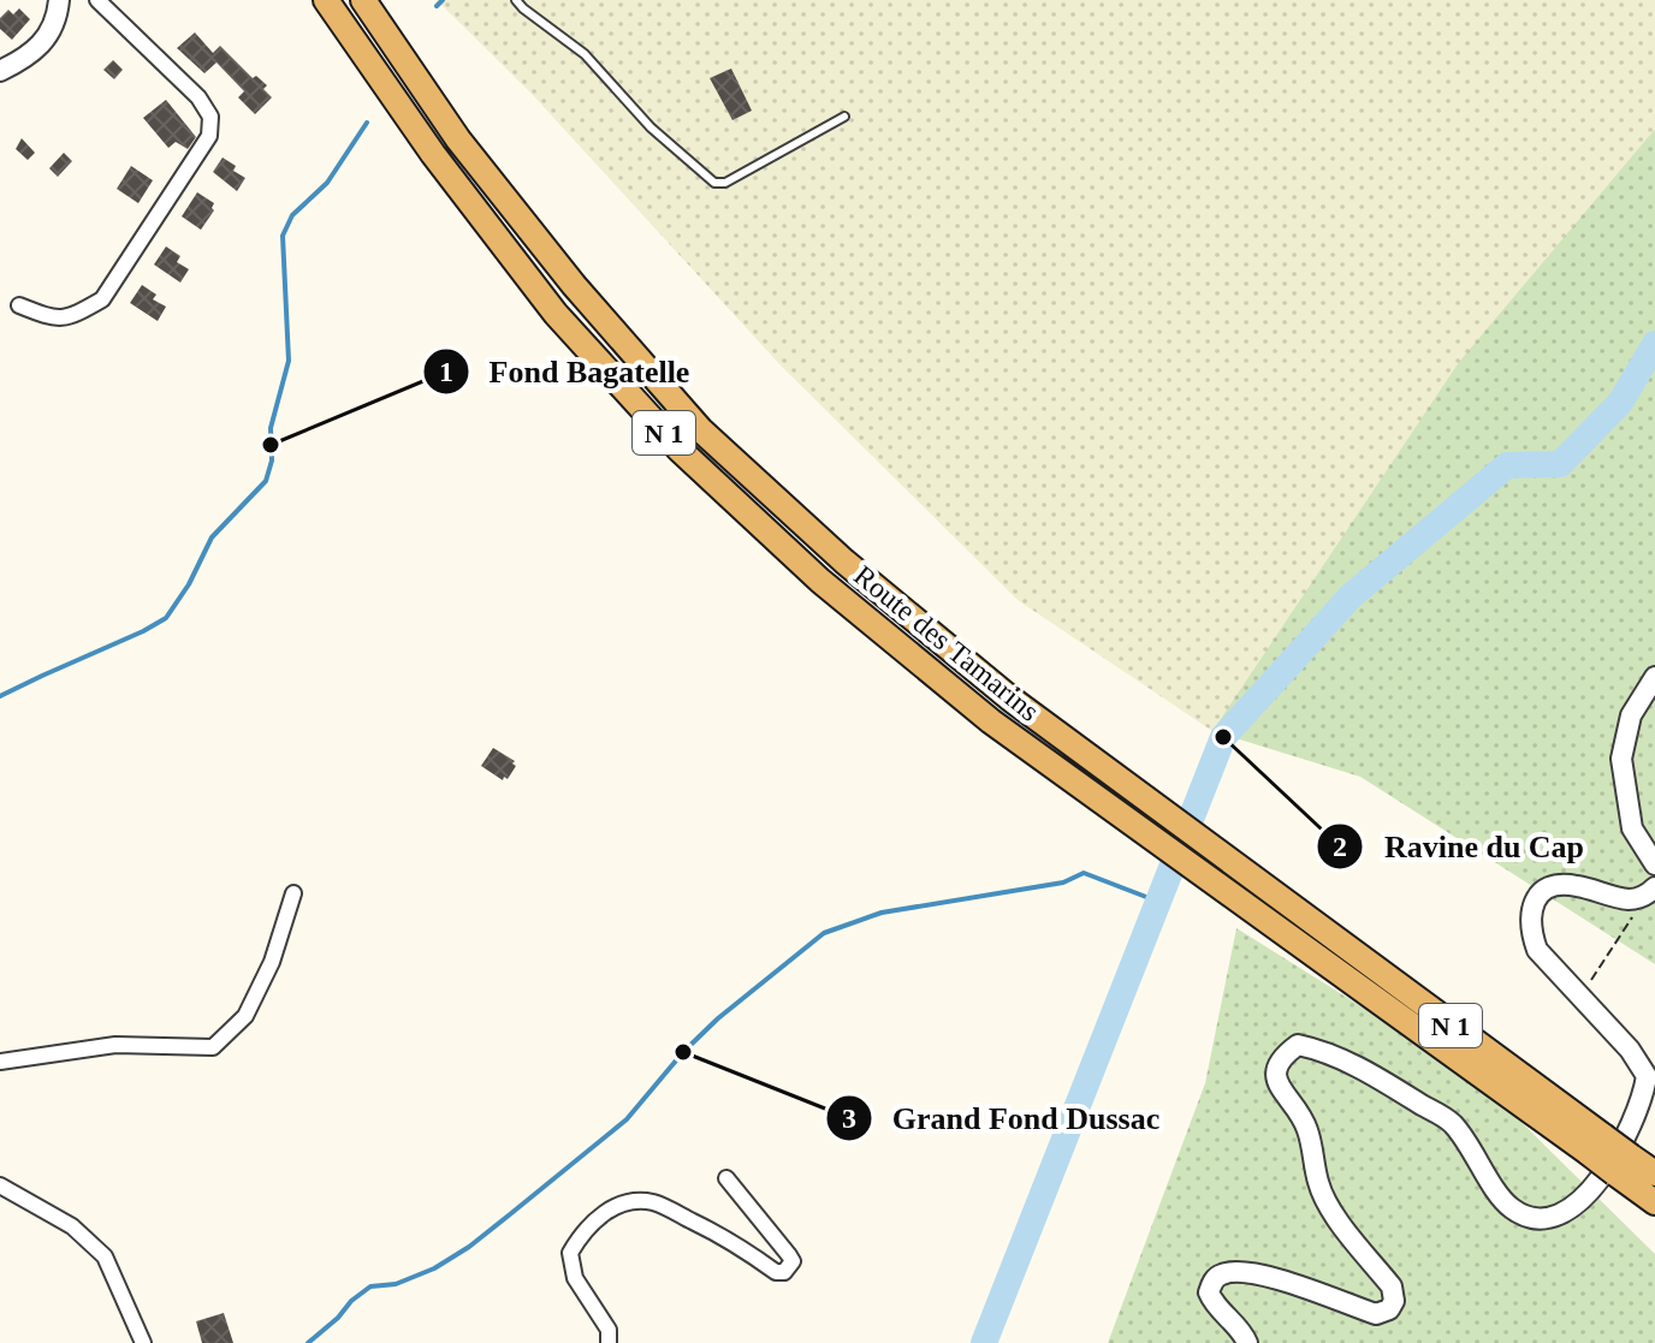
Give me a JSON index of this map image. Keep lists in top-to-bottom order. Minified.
{"streets":{"highway":["N 1","Route des Tamarins"]},"places":["Fond Bagatelle","Ravine du Cap","Grand Fond Dussac"]}
